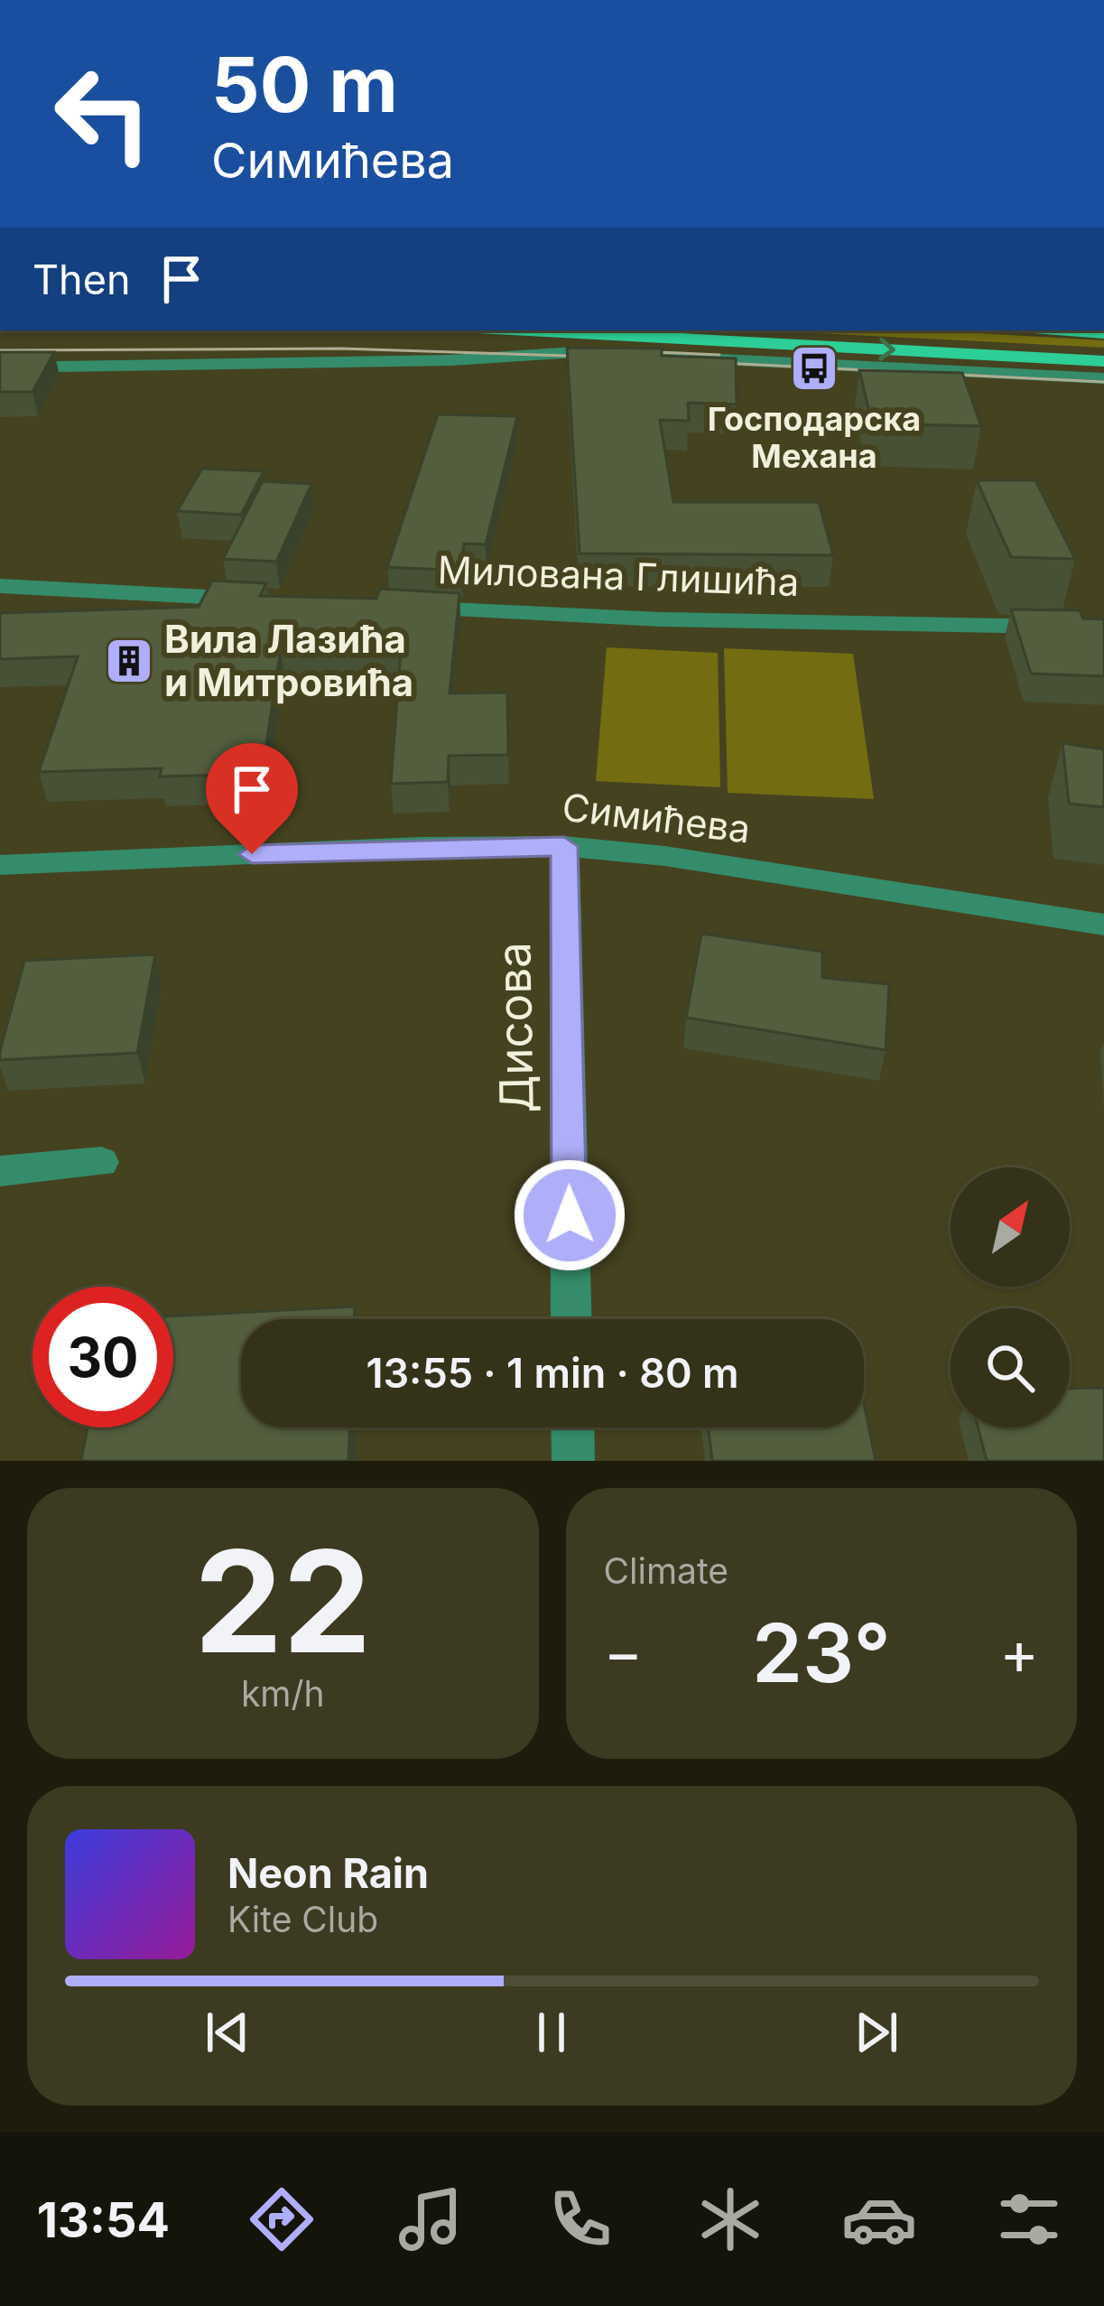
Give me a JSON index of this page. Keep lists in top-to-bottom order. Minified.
{"streets":{"street":["Милована Глишића","Симићева","Дисова"]},"crossings":[["Симићева","Дисова"]],"places":{"bus stop":["Господарска Механа"],"building":["Вила Лазића и Митровића"]},"north":"top right","page":{"turn":["50 m","Симићева"],"then":"Then","limit":"30","trip":"13:55 · 1 min · 80 m","tile":[["22","km/h"],"Climate"],"heat":["−","23°","+"],"song":["Neon Rain","Kite Club"],"tabs":"13:54"}}
